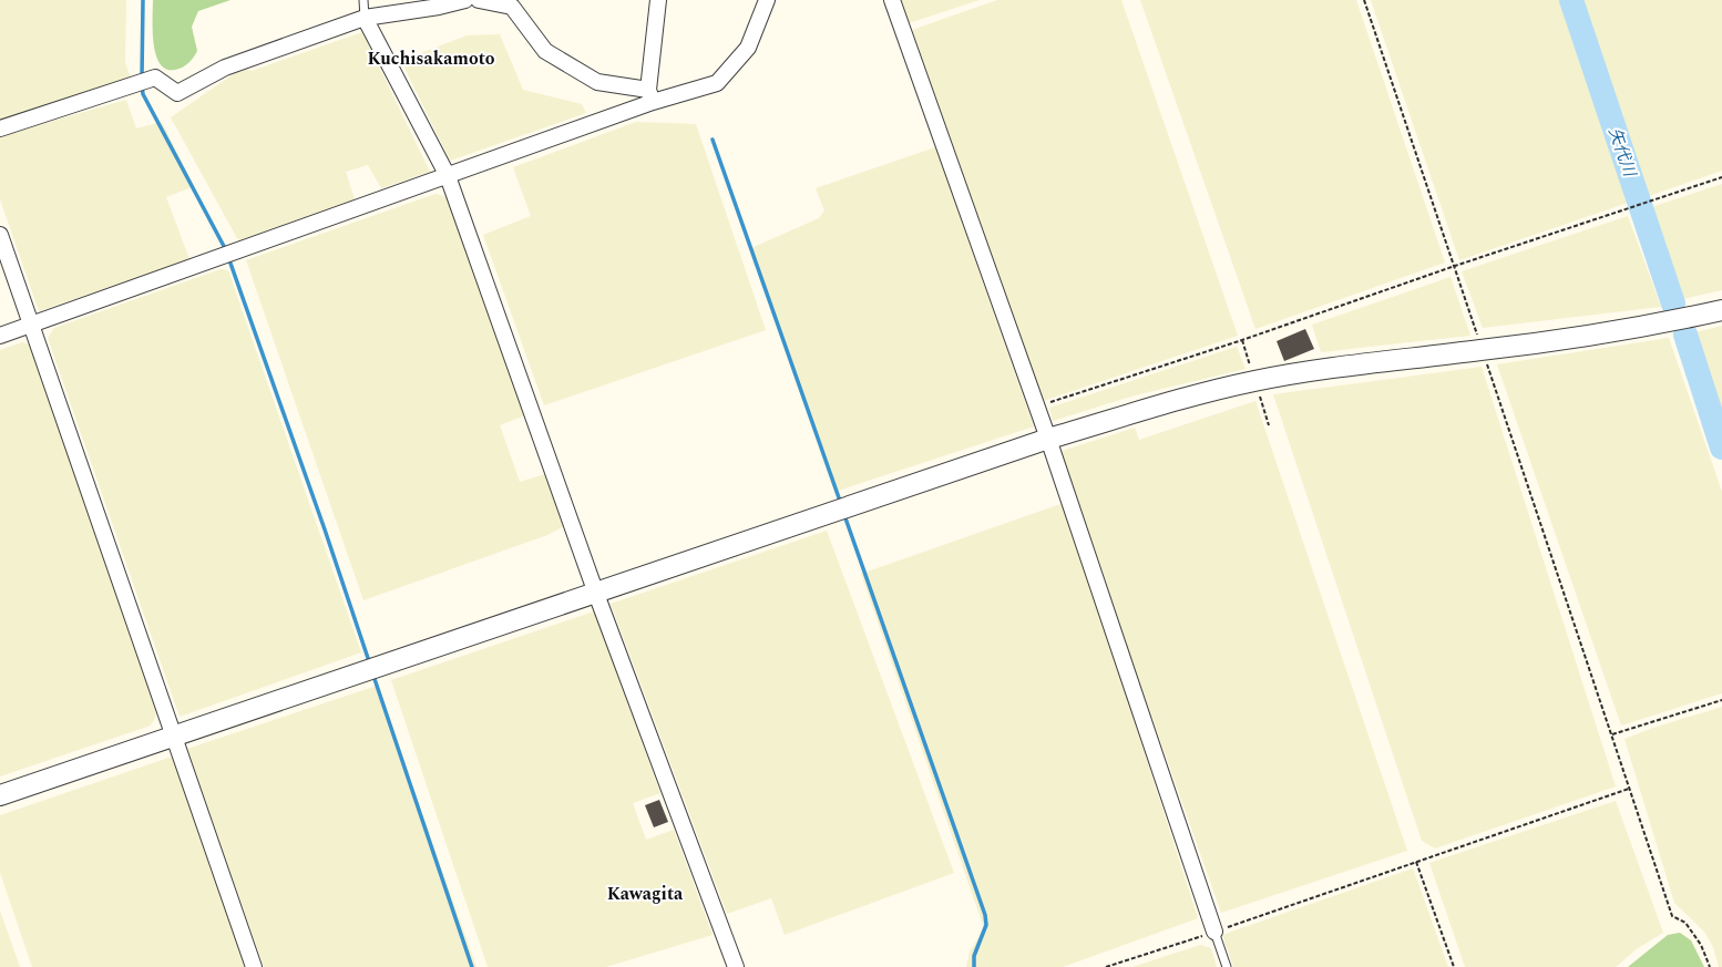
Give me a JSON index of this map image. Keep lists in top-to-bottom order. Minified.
{"districts":["Kuchisakamoto","Kawagita"],"water":["矢代川"]}
